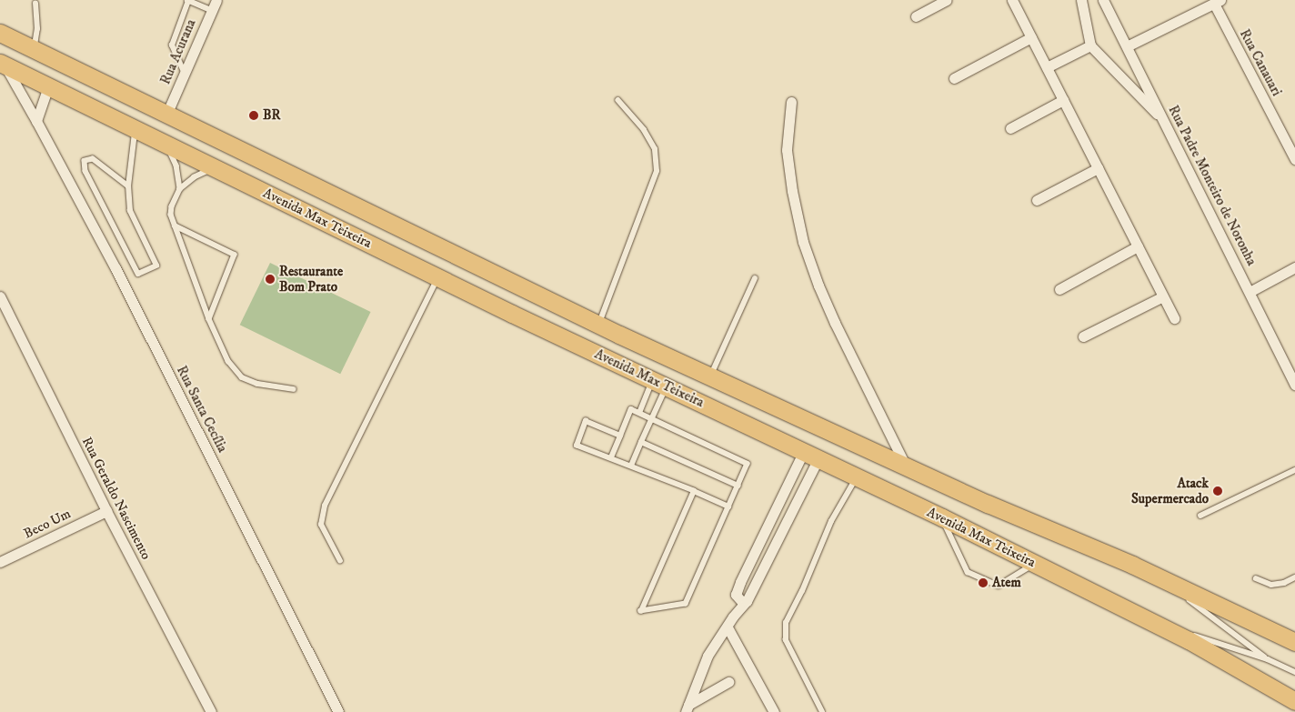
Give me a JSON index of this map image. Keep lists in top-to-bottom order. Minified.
{"streets":{"main road":["Avenida Max Teixeira"],"street":["Rua Acurana","Rua Canauari","Rua Padre Monteiro de Noronha","Rua Santa Cecília","Rua Geraldo Nascimento","Beco Um"]},"crossings":[["Rua Acurana","Avenida Max Teixeira"],["Avenida Max Teixeira","Rua Santa Cecília"],["Rua Geraldo Nascimento","Beco Um"]],"places":["BR","Restaurante Bom Prato","Atack Supermercado","Atem"]}
